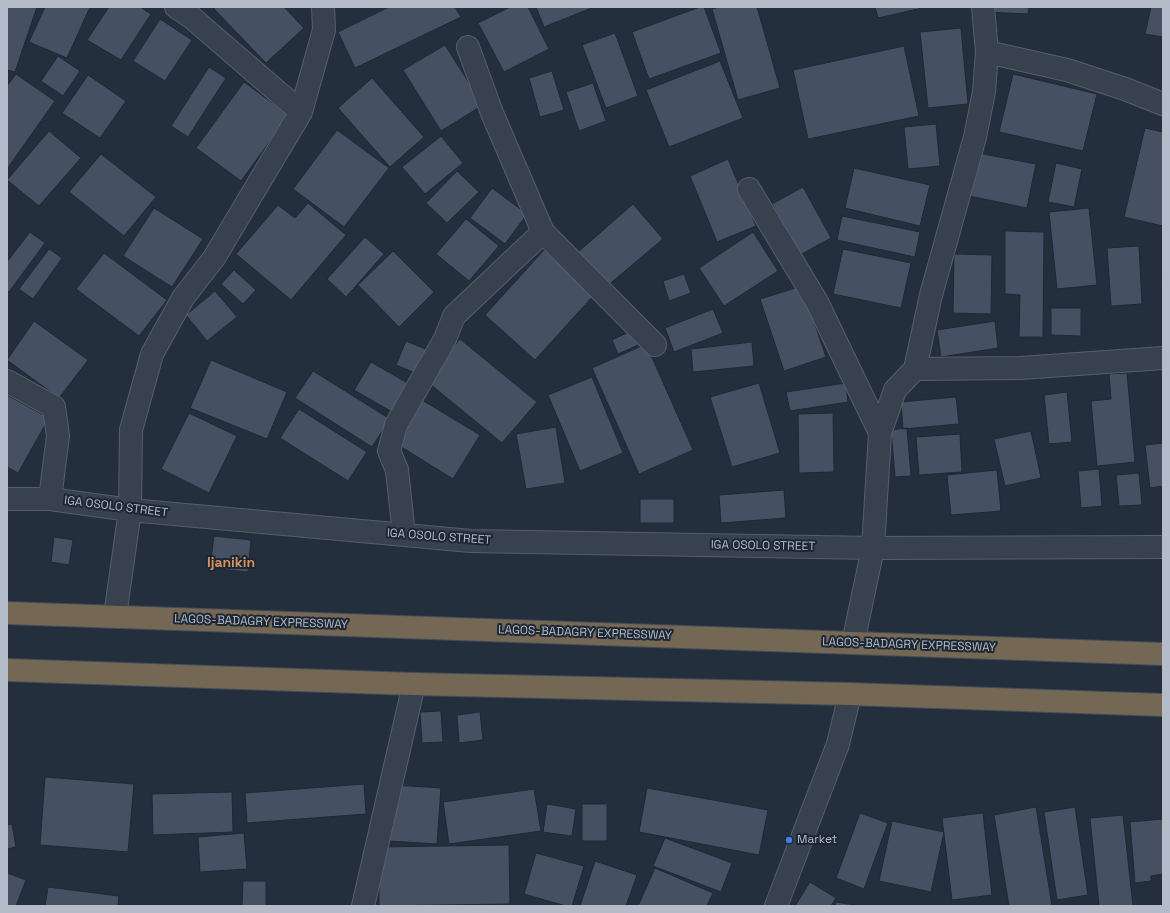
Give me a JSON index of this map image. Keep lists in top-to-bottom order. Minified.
{"streets":{"highway":["LAGOS-BADAGRY EXPRESSWAY"],"street":["IGA OSOLO STREET"]},"districts":["Ijanikin"],"places":["Market"]}
